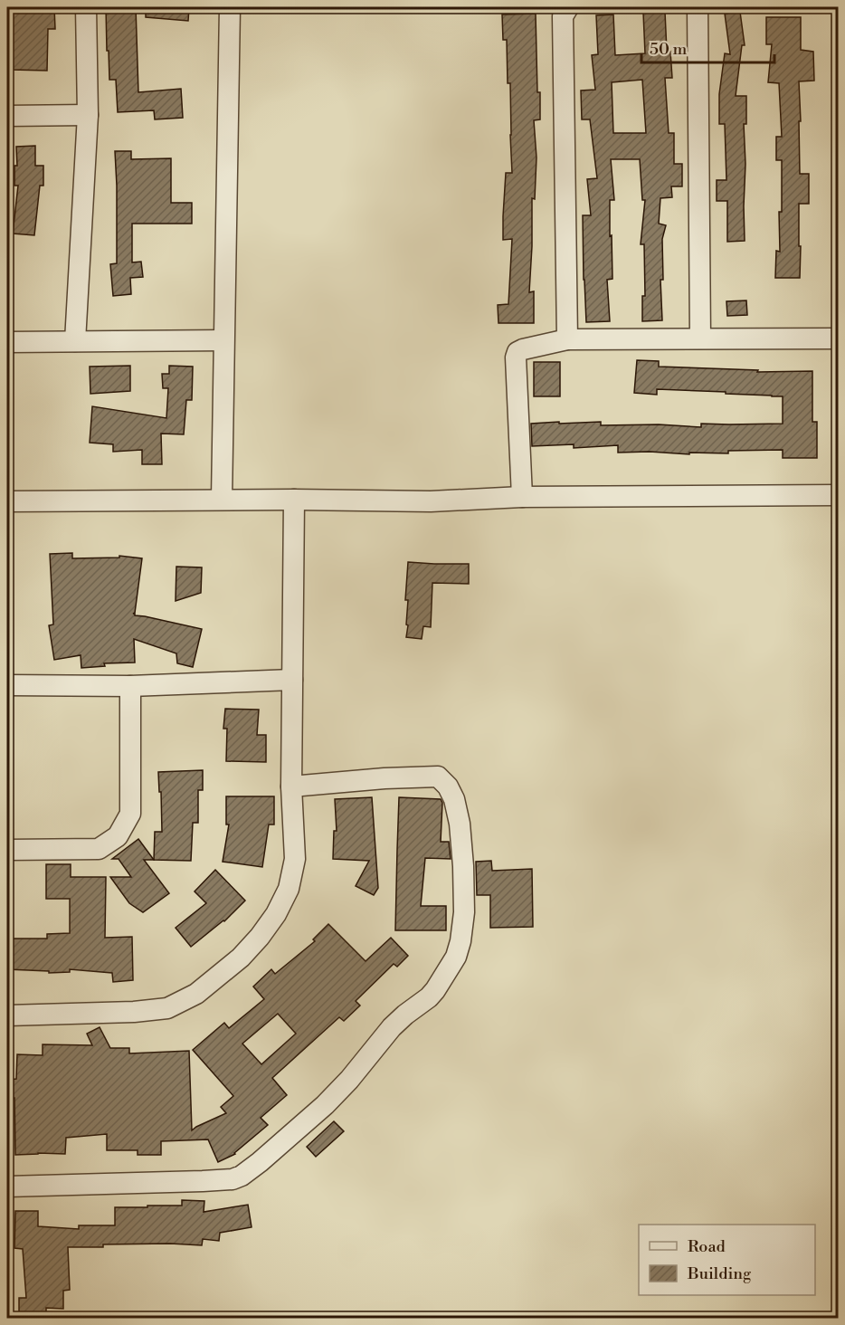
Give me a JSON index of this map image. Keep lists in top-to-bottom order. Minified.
{"legend":["Road","Building"],"scale_bar":"50 m"}
